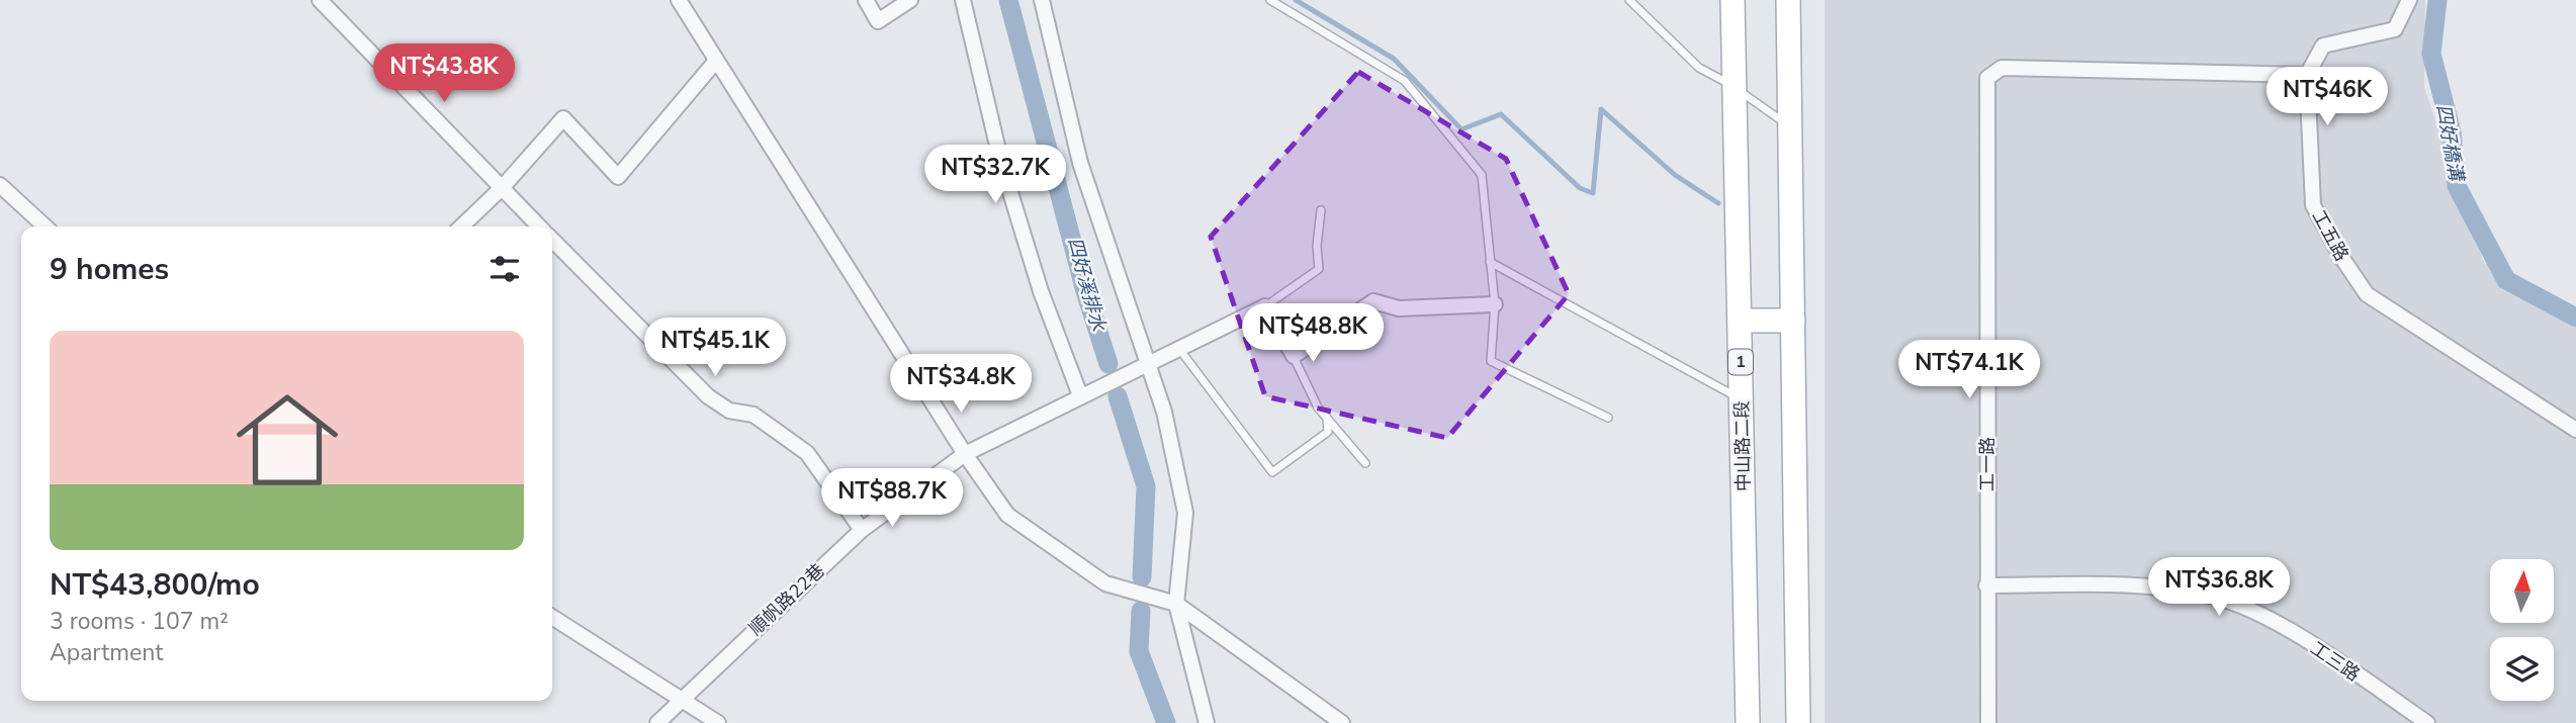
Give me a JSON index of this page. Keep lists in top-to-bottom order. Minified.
{"streets":{"main road":["1","中山路二段"],"street":["工五路","工一路","順帆路22巷","工三路"]},"crossings":[["工五路","工一路"],["工一路","工三路"]],"water":["四好橋溝","四好溪排水"],"north":"top","page":{"price":["NT$43.8K","NT$46K","NT$32.7K","NT$48.8K","NT$45.1K","NT$74.1K","NT$34.8K","NT$88.7K","NT$36.8K"],"heading":"9 homes","list":[{"name":"NT$43,800/mo","note":"3 rooms · 107 m² · Apartment"}]}}
